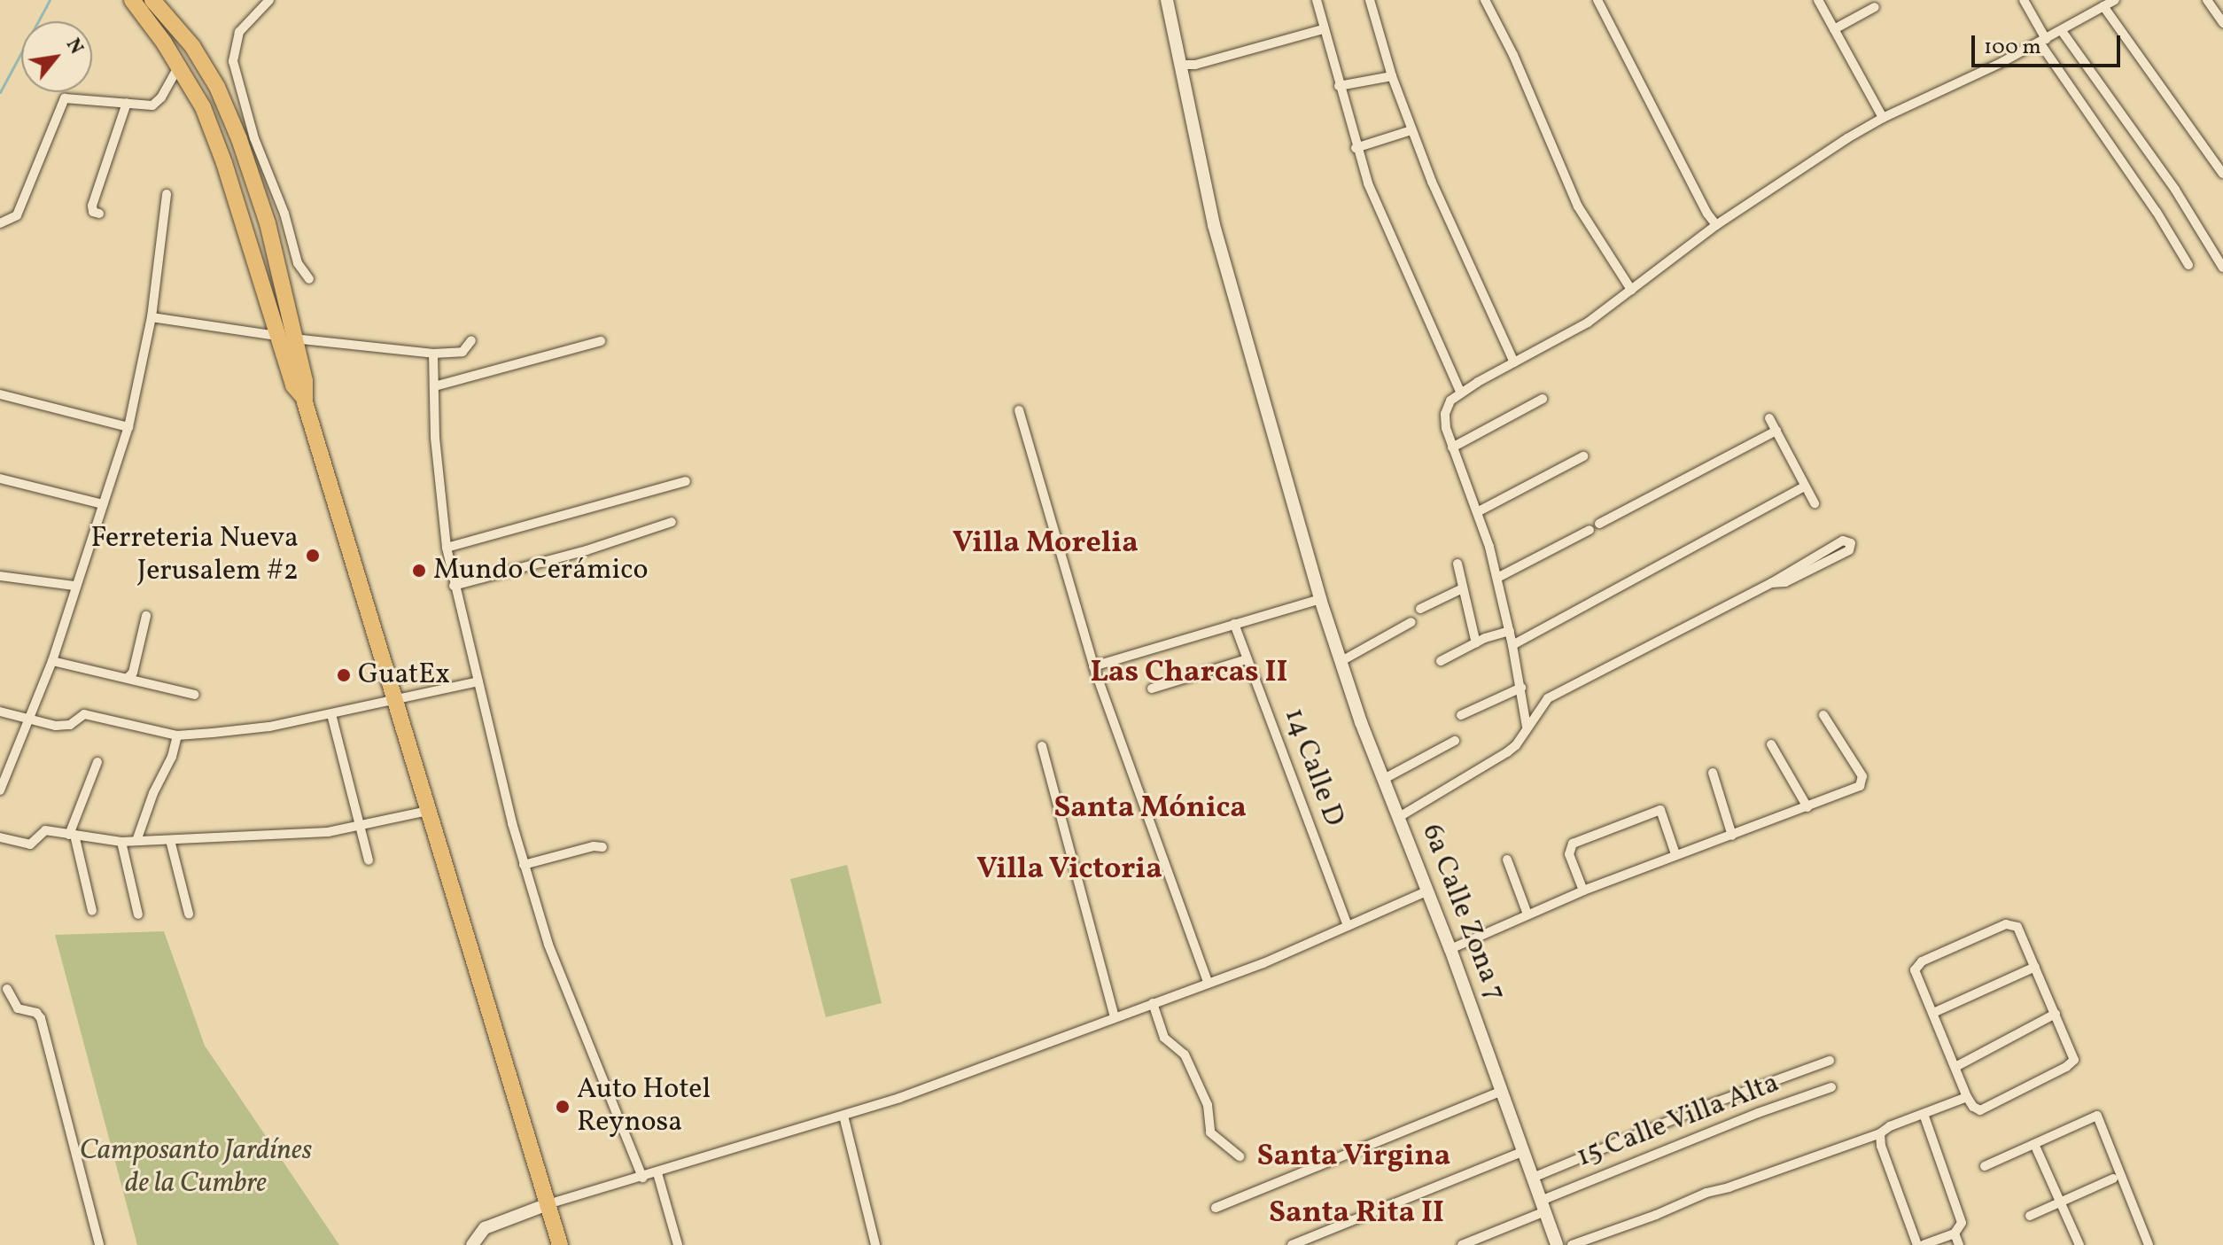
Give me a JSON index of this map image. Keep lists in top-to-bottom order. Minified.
{"streets":{"street":["14 Calle D","6a Calle Zona 7","15 Calle Villa Alta"]},"crossings":[["6a Calle Zona 7","15 Calle Villa Alta"]],"districts":["Villa Morelia","Las Charcas II","Santa Mónica","Villa Victoria","Santa Virgina","Santa Rita II"],"parks":["Camposanto Jardínes de la Cumbre"],"places":["Ferreteria Nueva Jerusalem #2","Mundo Cerámico","GuatEx","Auto Hotel Reynosa"],"scale_bar":"100 m","north":"top right"}
